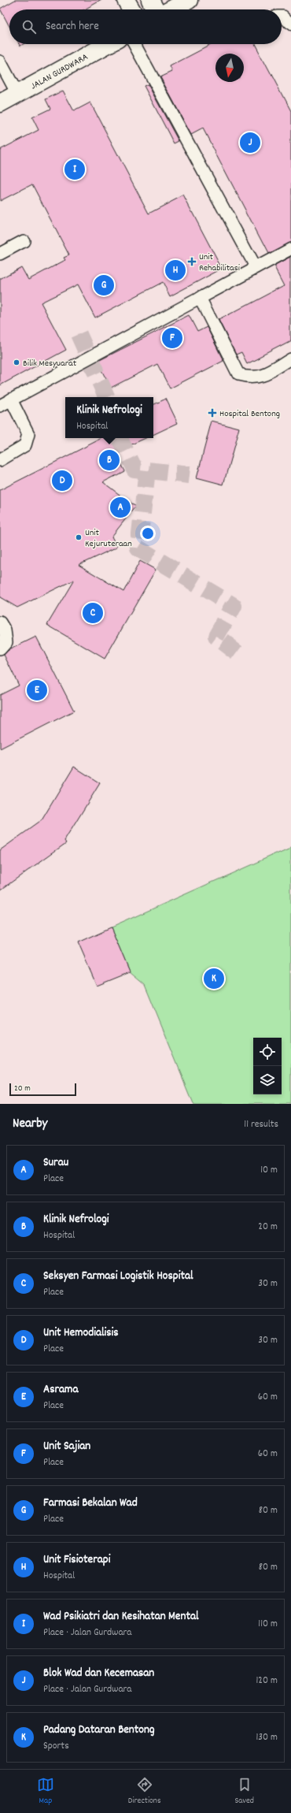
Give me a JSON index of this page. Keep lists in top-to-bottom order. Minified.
{"streets":{"street":["JALAN GURDWARA"]},"places":{"health":["Unit Rehabilitasi","Hospital Bentong"],"other":["Bilik Mesyuarat","Unit Kejuruteraan"]},"scale_bar":"20 m","north":"bottom","page":{"search":"Search here","pins":["J","I","H","G","F","B","D","A","C","E","K"],"popup":["Klinik Nefrologi","Hospital"],"scale":"20 m","heading":["Nearby","11 results"],"list":[{"mark":"A","name":"Surau","note":"Place","value":"10 m"},{"mark":"B","name":"Klinik Nefrologi","note":"Hospital","value":"20 m"},{"mark":"C","name":"Seksyen Farmasi Logistik Hospital","note":"Place","value":"30 m"},{"mark":"D","name":"Unit Hemodialisis","note":"Place","value":"30 m"},{"mark":"E","name":"Asrama","note":"Place","value":"60 m"},{"mark":"F","name":"Unit Sajian","note":"Place","value":"60 m"},{"mark":"G","name":"Farmasi Bekalan Wad","note":"Place","value":"80 m"},{"mark":"H","name":"Unit Fisioterapi","note":"Hospital","value":"80 m"},{"mark":"I","name":"Wad Psikiatri dan Kesihatan Mental","note":"Place · Jalan Gurdwara","value":"110 m"},{"mark":"J","name":"Blok Wad dan Kecemasan","note":"Place · Jalan Gurdwara","value":"120 m"},{"mark":"K","name":"Padang Dataran Bentong","note":"Sports","value":"130 m"}],"nav":["Map","Directions","Saved"]}}
